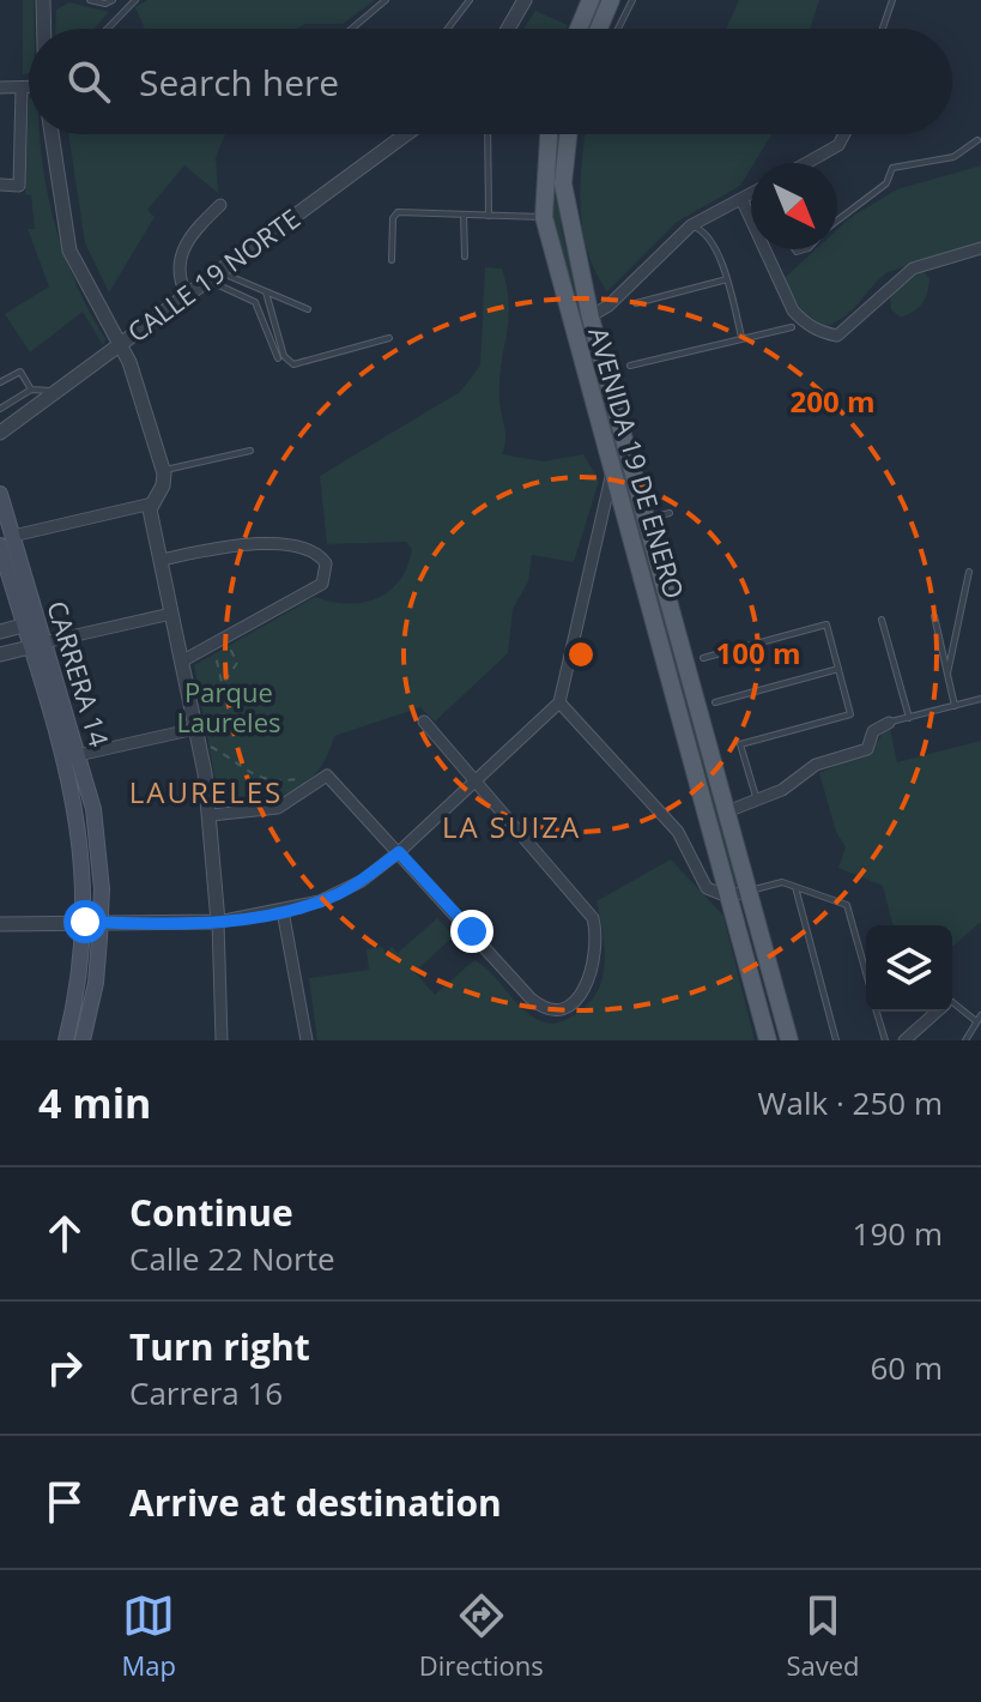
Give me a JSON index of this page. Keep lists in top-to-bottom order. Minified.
{"streets":{"main road":["AVENIDA 19 DE ENERO","CARRERA 14"],"street":["CALLE 19 NORTE"]},"districts":["LAURELES","LA SUIZA"],"parks":["Parque Laureles"],"north":"bottom right","page":{"search":"Search here","heading":["4 min","Walk · 250 m"],"list":[["Continue","Calle 22 Norte","190 m"],["Turn right","Carrera 16","60 m"],"Arrive at destination"],"nav":["Map","Directions","Saved"]},"rings":["200 m","100 m"]}
